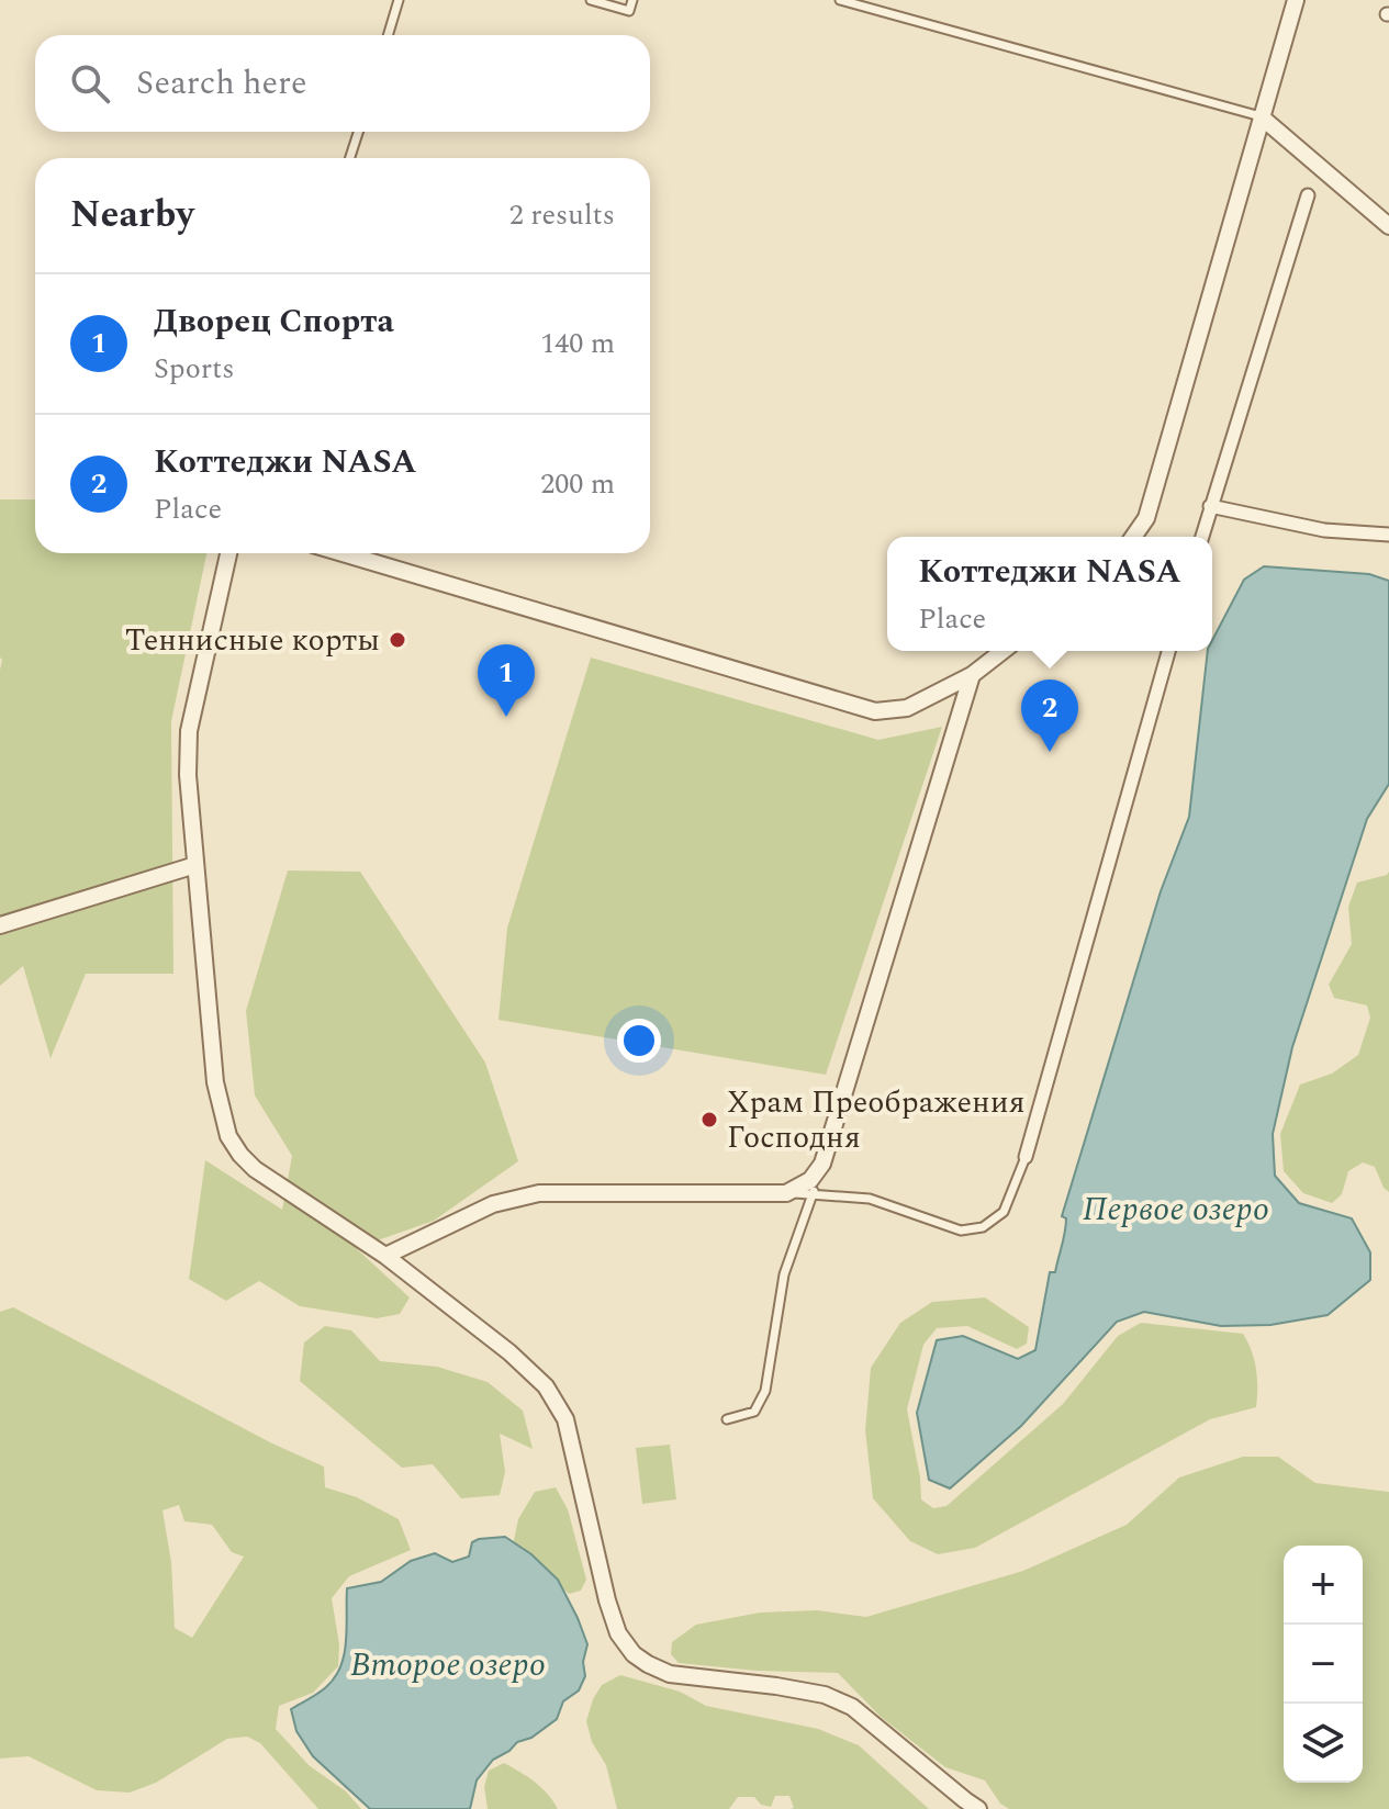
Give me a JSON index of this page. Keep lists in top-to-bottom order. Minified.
{"water":["Первое озеро","Второе озеро"],"places":["Теннисные корты","Храм Преображения Господня"],"page":{"search":"Search here","heading":["Nearby","2 results"],"list":[{"mark":"1","name":"Дворец Спорта","note":"Sports","value":"140 m"},{"mark":"2","name":"Коттеджи NASA","note":"Place","value":"200 m"}],"popup":["Коттеджи NASA","Place"],"pins":["1","2"],"map_buttons":["+","−"]}}
